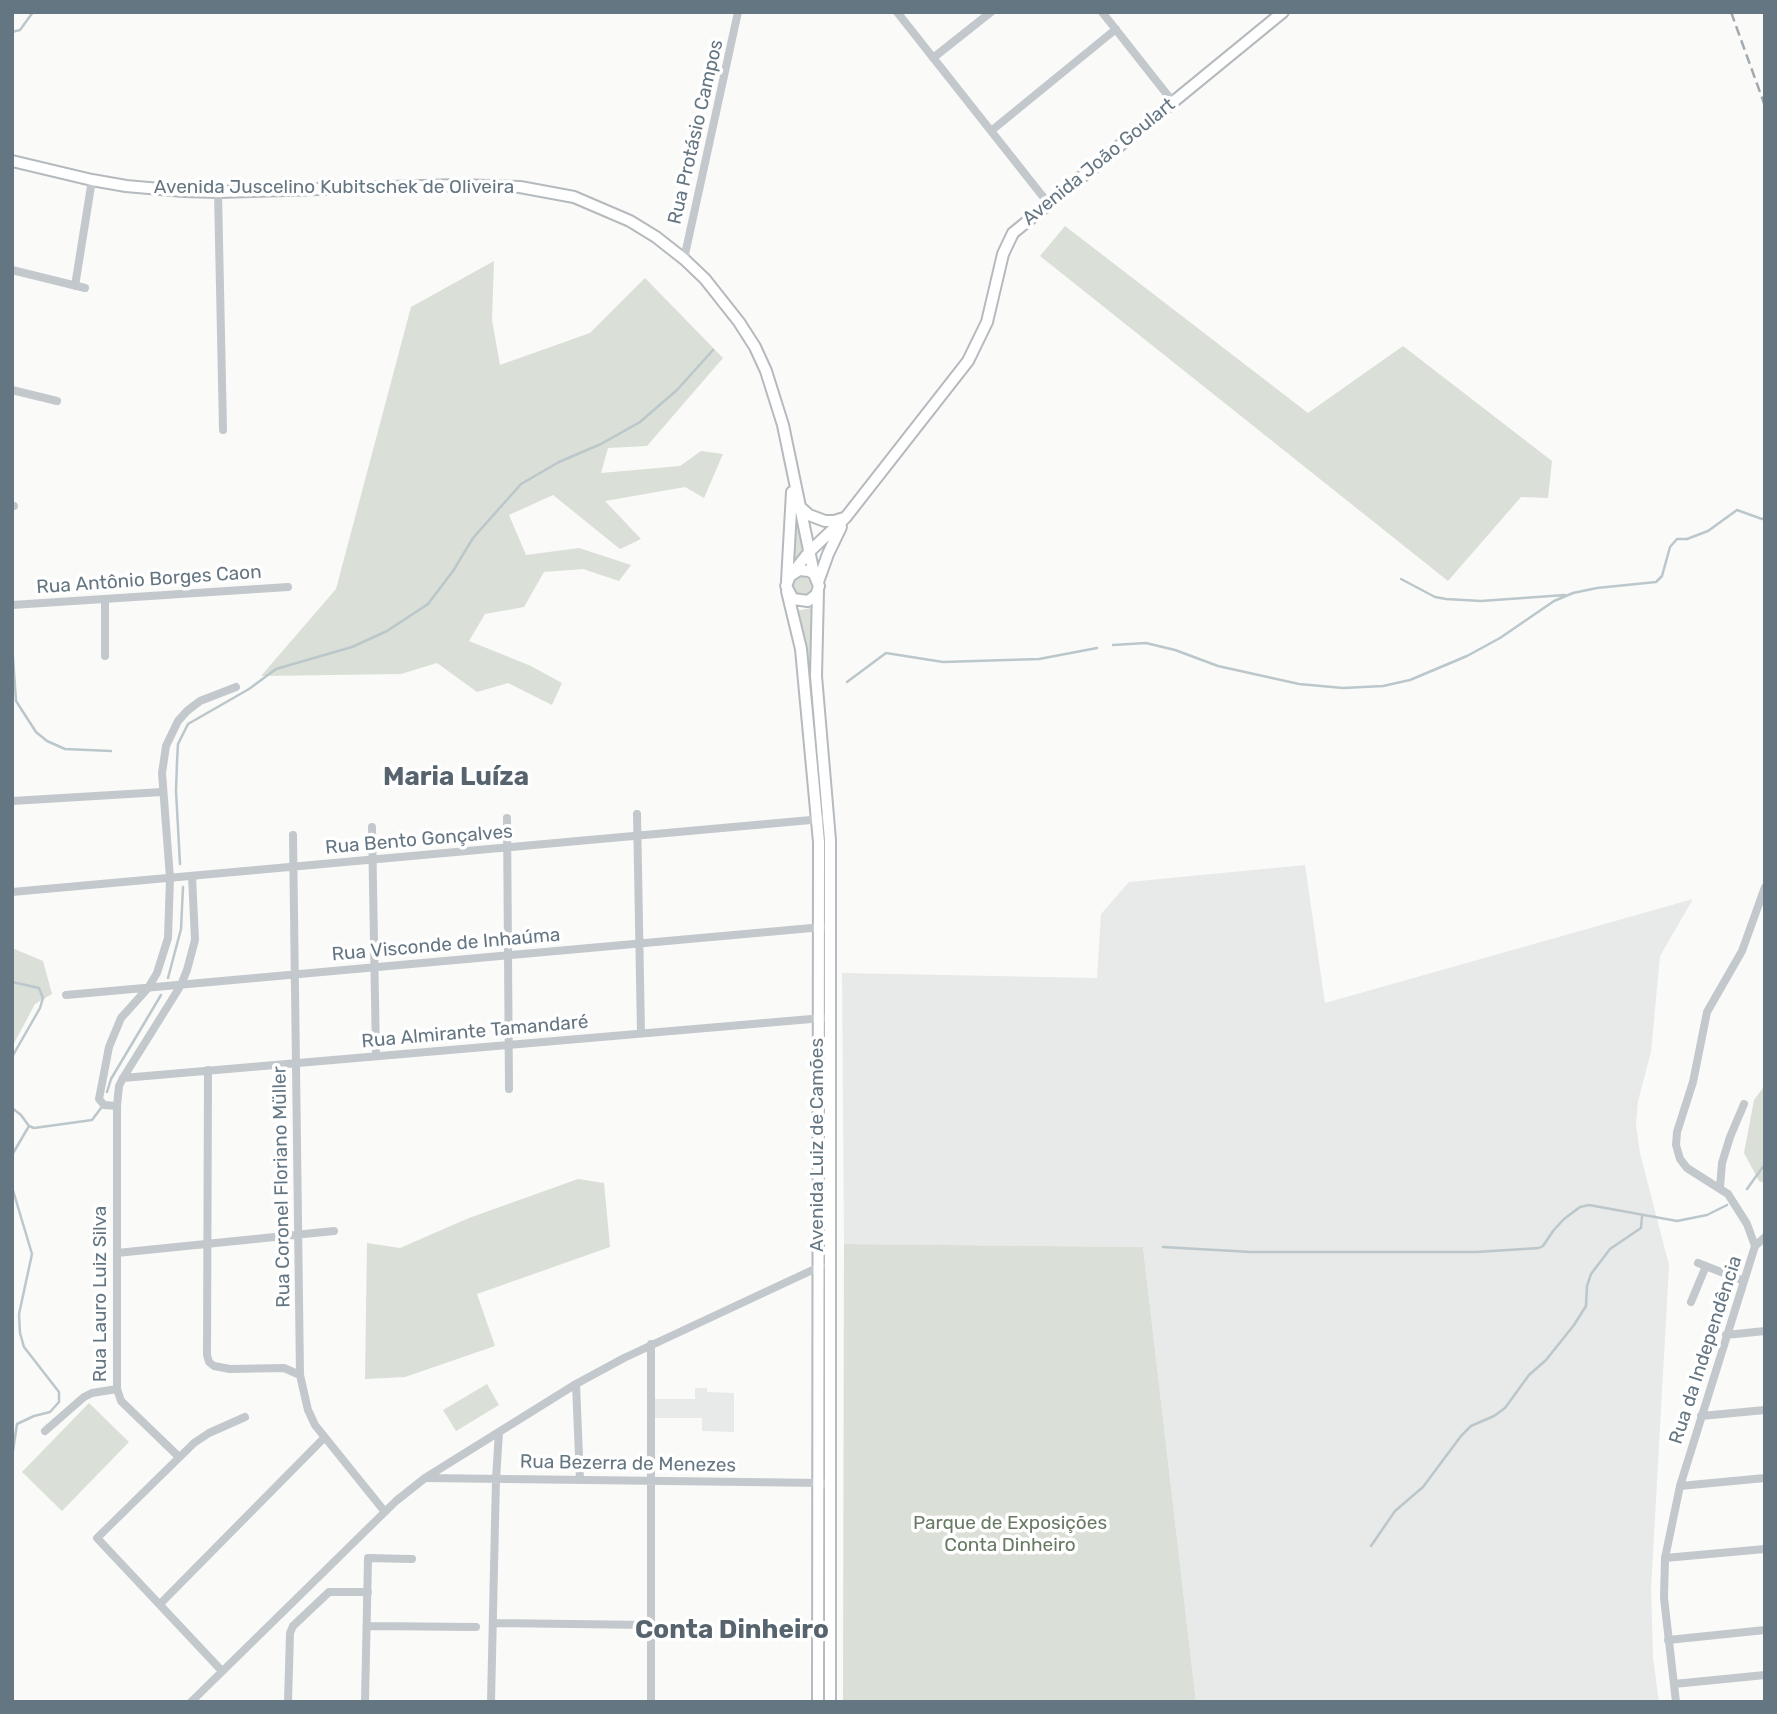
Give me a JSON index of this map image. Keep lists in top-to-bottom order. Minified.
{"streets":{"main road":["Avenida João Goulart","Avenida Juscelino Kubitschek de Oliveira","Avenida Luiz de Camões"],"street":["Rua Protásio Campos","Rua Antônio Borges Caon","Rua Bento Gonçalves","Rua Visconde de Inhaúma","Rua Almirante Tamandaré","Rua Coronel Floriano Müller","Rua Lauro Luiz Silva","Rua da Independência","Rua Bezerra de Menezes"]},"crossings":[["Rua Protásio Campos","Avenida Juscelino Kubitschek de Oliveira"],["Avenida João Goulart","Avenida Juscelino Kubitschek de Oliveira"],["Avenida João Goulart","Avenida Luiz de Camões"],["Avenida Juscelino Kubitschek de Oliveira","Avenida Luiz de Camões"],["Rua Bento Gonçalves","Avenida Luiz de Camões"],["Rua Bento Gonçalves","Rua Coronel Floriano Müller"],["Rua Bento Gonçalves","Rua Lauro Luiz Silva"],["Rua Visconde de Inhaúma","Avenida Luiz de Camões"],["Rua Visconde de Inhaúma","Rua Coronel Floriano Müller"],["Rua Visconde de Inhaúma","Rua Lauro Luiz Silva"],["Rua Almirante Tamandaré","Avenida Luiz de Camões"],["Rua Almirante Tamandaré","Rua Coronel Floriano Müller"],["Rua Almirante Tamandaré","Rua Lauro Luiz Silva"],["Avenida Luiz de Camões","Rua Bezerra de Menezes"]],"districts":["Maria Luíza","Conta Dinheiro"],"parks":["Parque de Exposições Conta Dinheiro"]}
